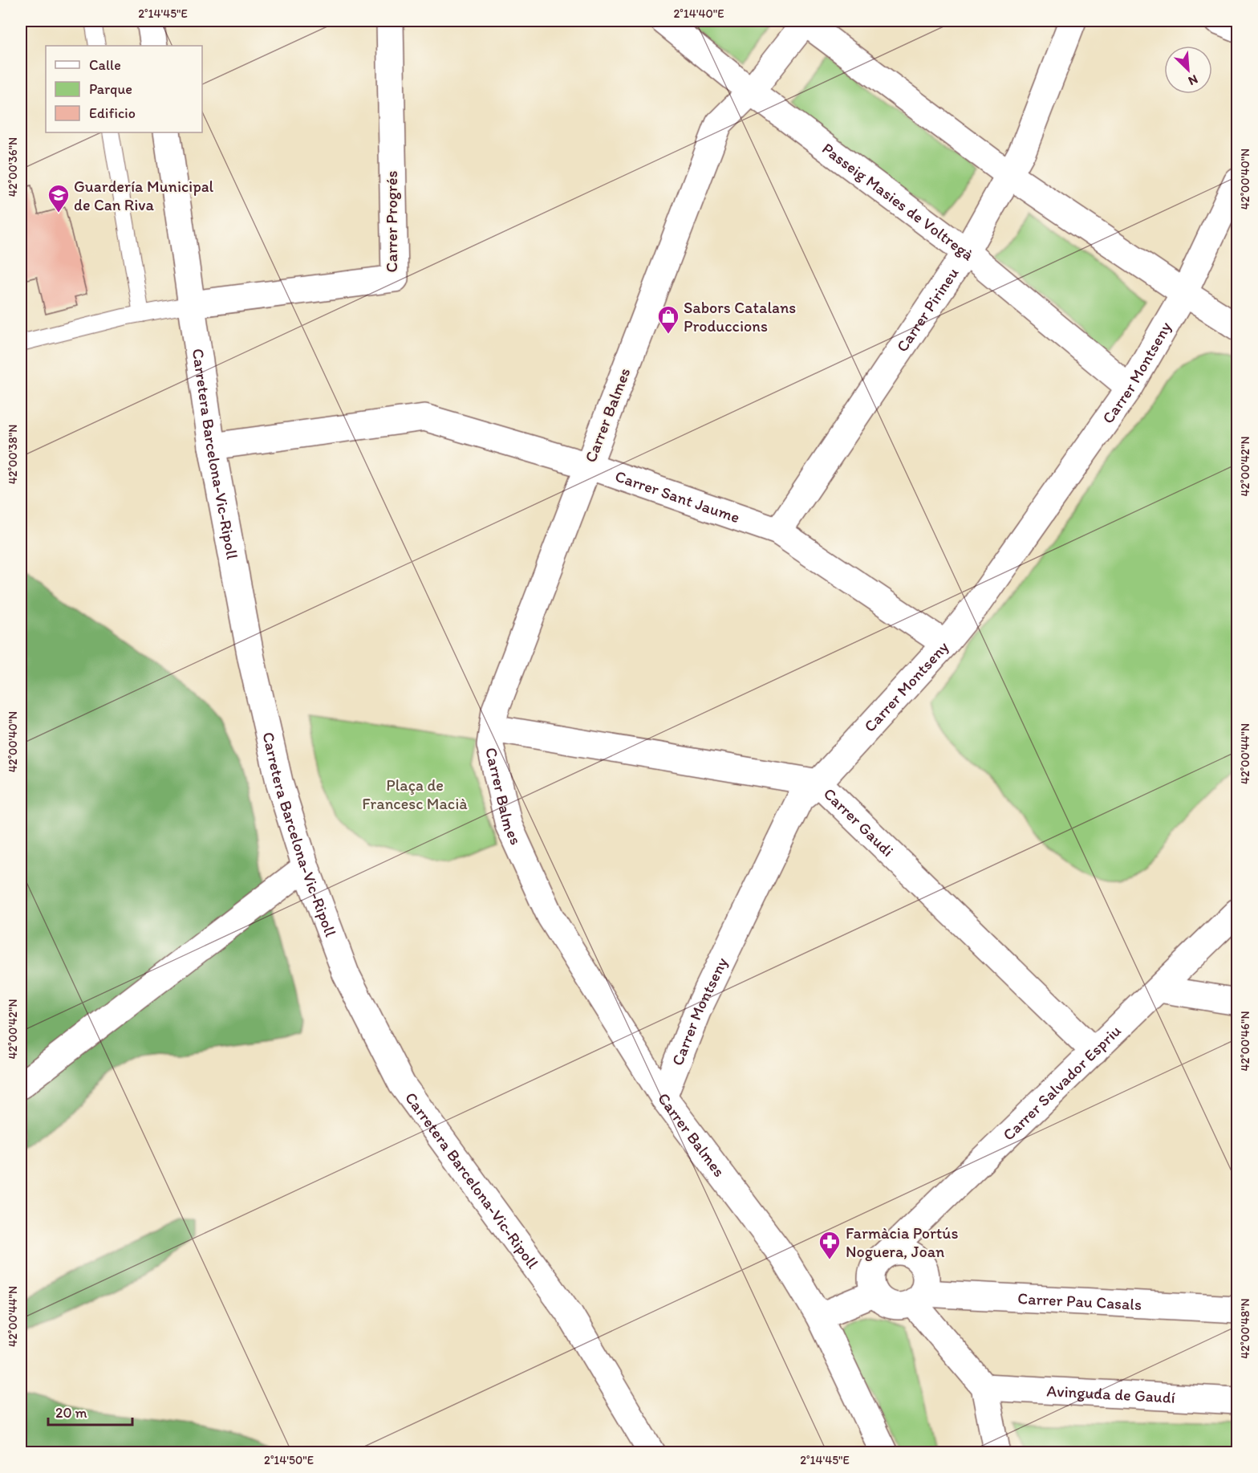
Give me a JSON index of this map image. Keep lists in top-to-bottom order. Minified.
{"streets":{"street":["Passeig Masies de Voltregà","Carrer Progrés","Carrer Pirineu","Carrer Montseny","Carrer Balmes","Carretera Barcelona-Vic-Ripoll","Carrer Sant Jaume","Carrer Gaudi","Carrer Salvador Espriu","Carrer Pau Casals","Avinguda de Gaudí"]},"crossings":[["Passeig Masies de Voltregà","Carrer Pirineu"],["Passeig Masies de Voltregà","Carrer Montseny"],["Passeig Masies de Voltregà","Carrer Balmes"],["Carrer Progrés","Carretera Barcelona-Vic-Ripoll"],["Carrer Pirineu","Carrer Sant Jaume"],["Carrer Montseny","Carrer Balmes"],["Carrer Montseny","Carrer Sant Jaume"],["Carrer Montseny","Carrer Gaudi"],["Carrer Balmes","Carrer Sant Jaume"],["Carrer Balmes","Carrer Gaudi"],["Carretera Barcelona-Vic-Ripoll","Carrer Sant Jaume"],["Carrer Gaudi","Carrer Salvador Espriu"],["Carrer Salvador Espriu","Carrer Pau Casals"]],"parks":["Plaça de Francesc Macià"],"places":{"school or university":["Guardería Municipal de Can Riva"],"shop":["Sabors Catalans Produccions"],"pharmacy":["Farmàcia Portús Noguera, Joan"]},"legend":["Calle","Parque","Edificio"],"scale_bar":"20 m","north":"bottom right","coordinates":["2°14'45\"E","2°14'40\"E","42°00'36\"N","42°00'40\"N","42°00'38\"N","42°00'42\"N","42°00'44\"N","42°00'46\"N","42°00'48\"N","2°14'50\"E"]}
